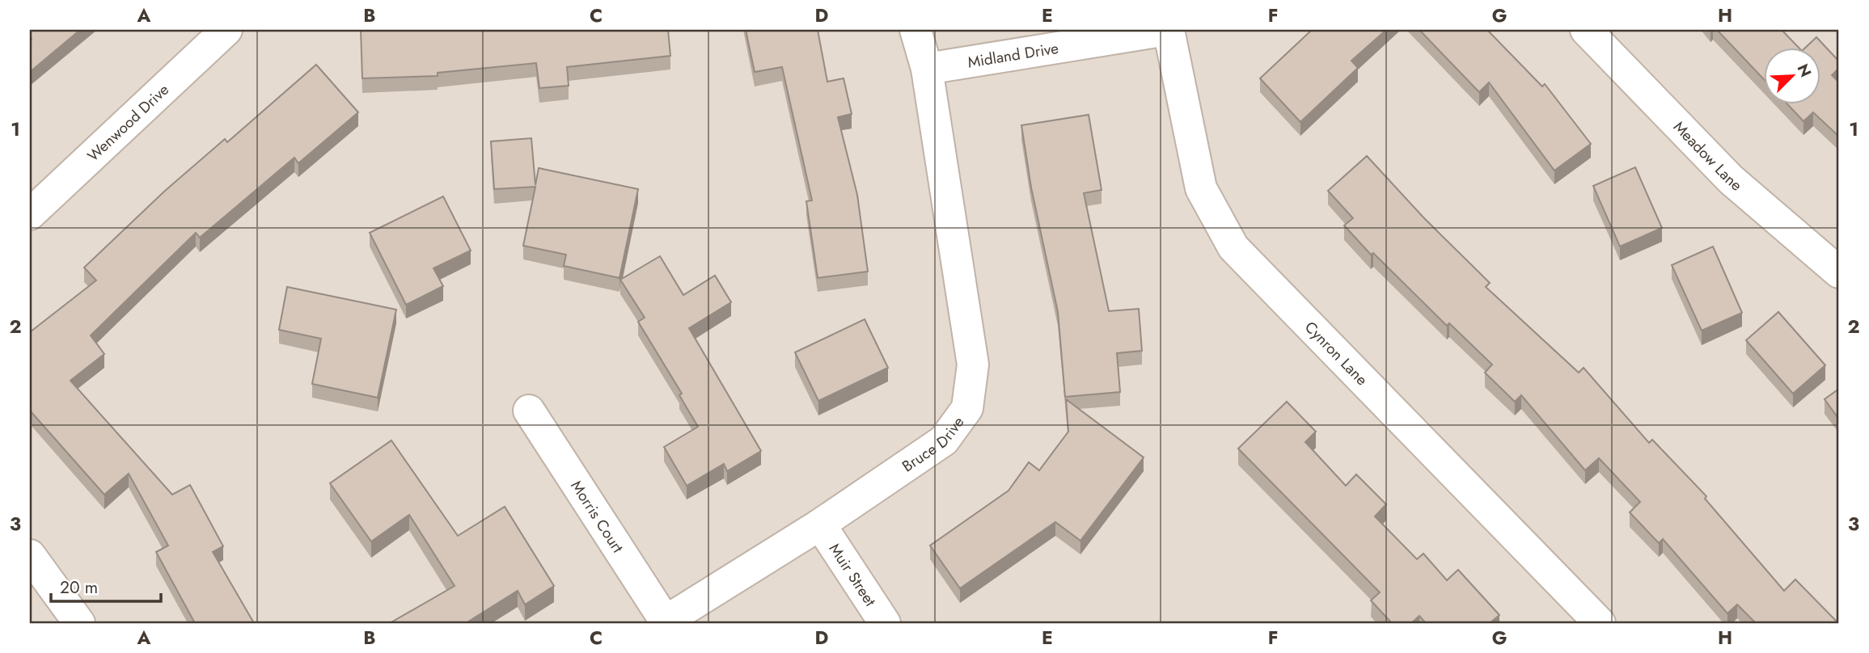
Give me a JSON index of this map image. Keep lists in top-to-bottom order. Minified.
{"streets":{"street":["Midland Drive","Wenwood Drive","Meadow Lane","Cynron Lane","Bruce Drive","Morris Court","Muir Street"]},"crossings":[["Midland Drive","Cynron Lane"],["Midland Drive","Bruce Drive"],["Bruce Drive","Morris Court"],["Bruce Drive","Muir Street"]],"scale_bar":"20 m","north":"top right","grid":{"columns":["A","B","C","D","E","F","G","H"],"rows":["1","2","3"]}}
